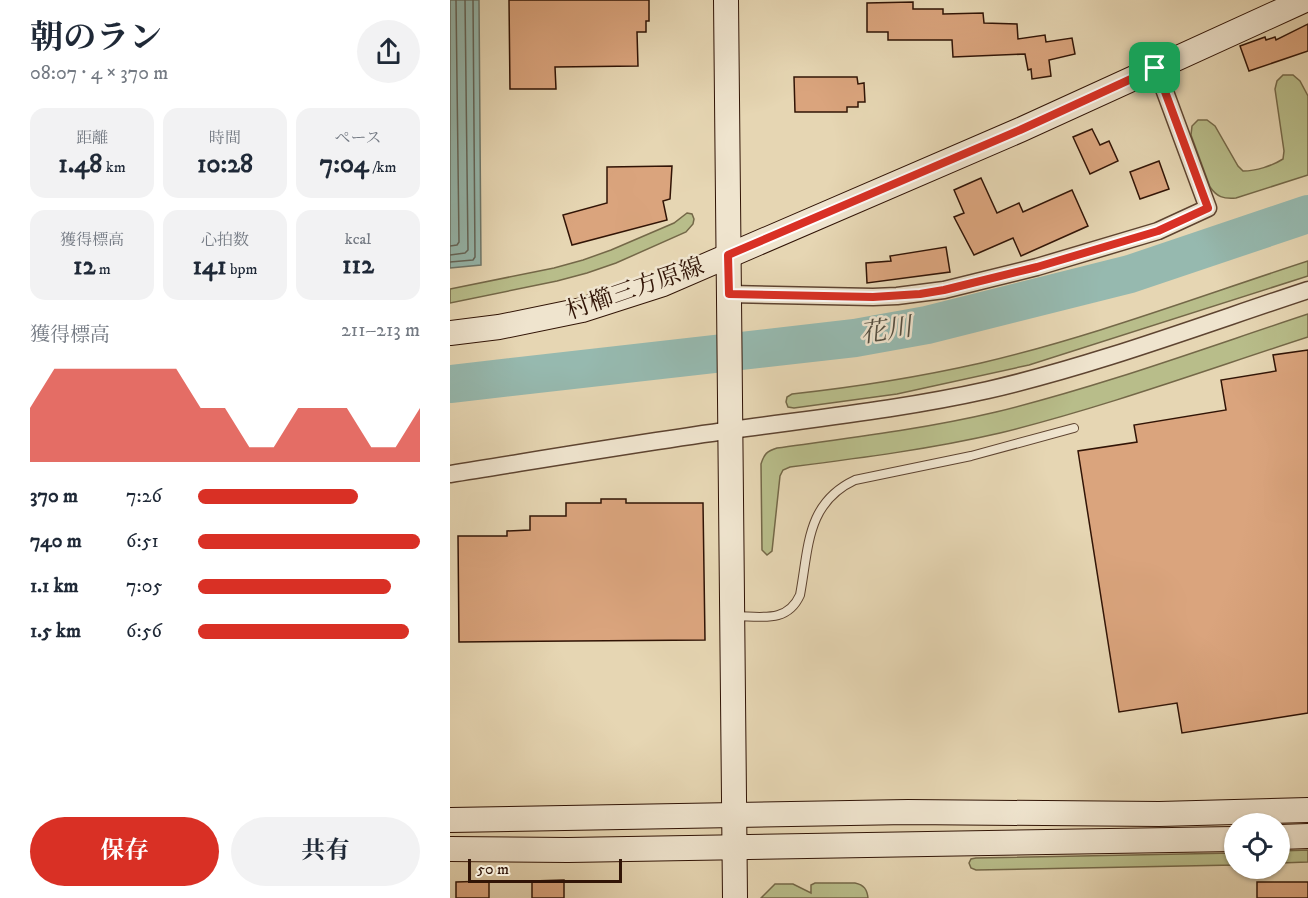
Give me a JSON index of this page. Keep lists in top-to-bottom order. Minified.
{"streets":{"street":["村櫛三方原線"]},"water":["花川"],"scale_bar":"50 m","page":{"heading":["朝のラン","08:07 · 4 × 370 m"],"stats":[["距離","1.48 km"],["時間","10:28"],["ペース","7:04 /km"],["獲得標高","12 m"],["心拍数","141 bpm"],["kcal","112"]],"chart":["獲得標高","211–213 m"],"list":[{"name":"370 m","note":"7:26"},{"name":"740 m","note":"6:51"},{"name":"1.1 km","note":"7:05"},{"name":"1.5 km","note":"6:56"}],"buttons":["保存","共有"],"scale":"50 m"}}
